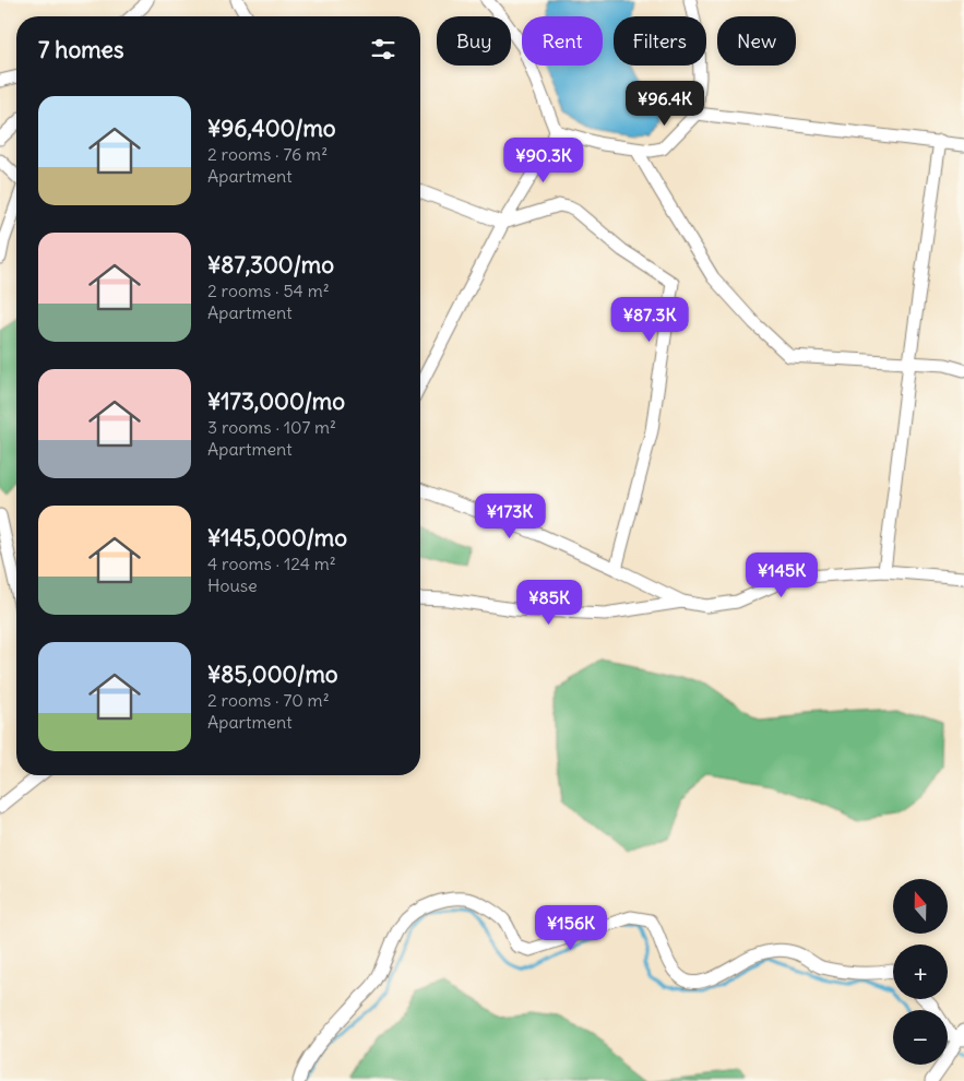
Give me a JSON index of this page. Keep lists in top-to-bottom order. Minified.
{"north":"top","page":{"chip":["Buy","Rent","Filters","New"],"heading":"7 homes","price":["¥96.4K","¥90.3K","¥87.3K","¥173K","¥145K","¥85K","¥156K"],"list":[{"name":"¥96,400/mo","note":"2 rooms · 76 m² · Apartment"},{"name":"¥87,300/mo","note":"2 rooms · 54 m² · Apartment"},{"name":"¥173,000/mo","note":"3 rooms · 107 m² · Apartment"},{"name":"¥145,000/mo","note":"4 rooms · 124 m² · House"},{"name":"¥85,000/mo","note":"2 rooms · 70 m² · Apartment"}],"map_buttons":["+","−"]}}
